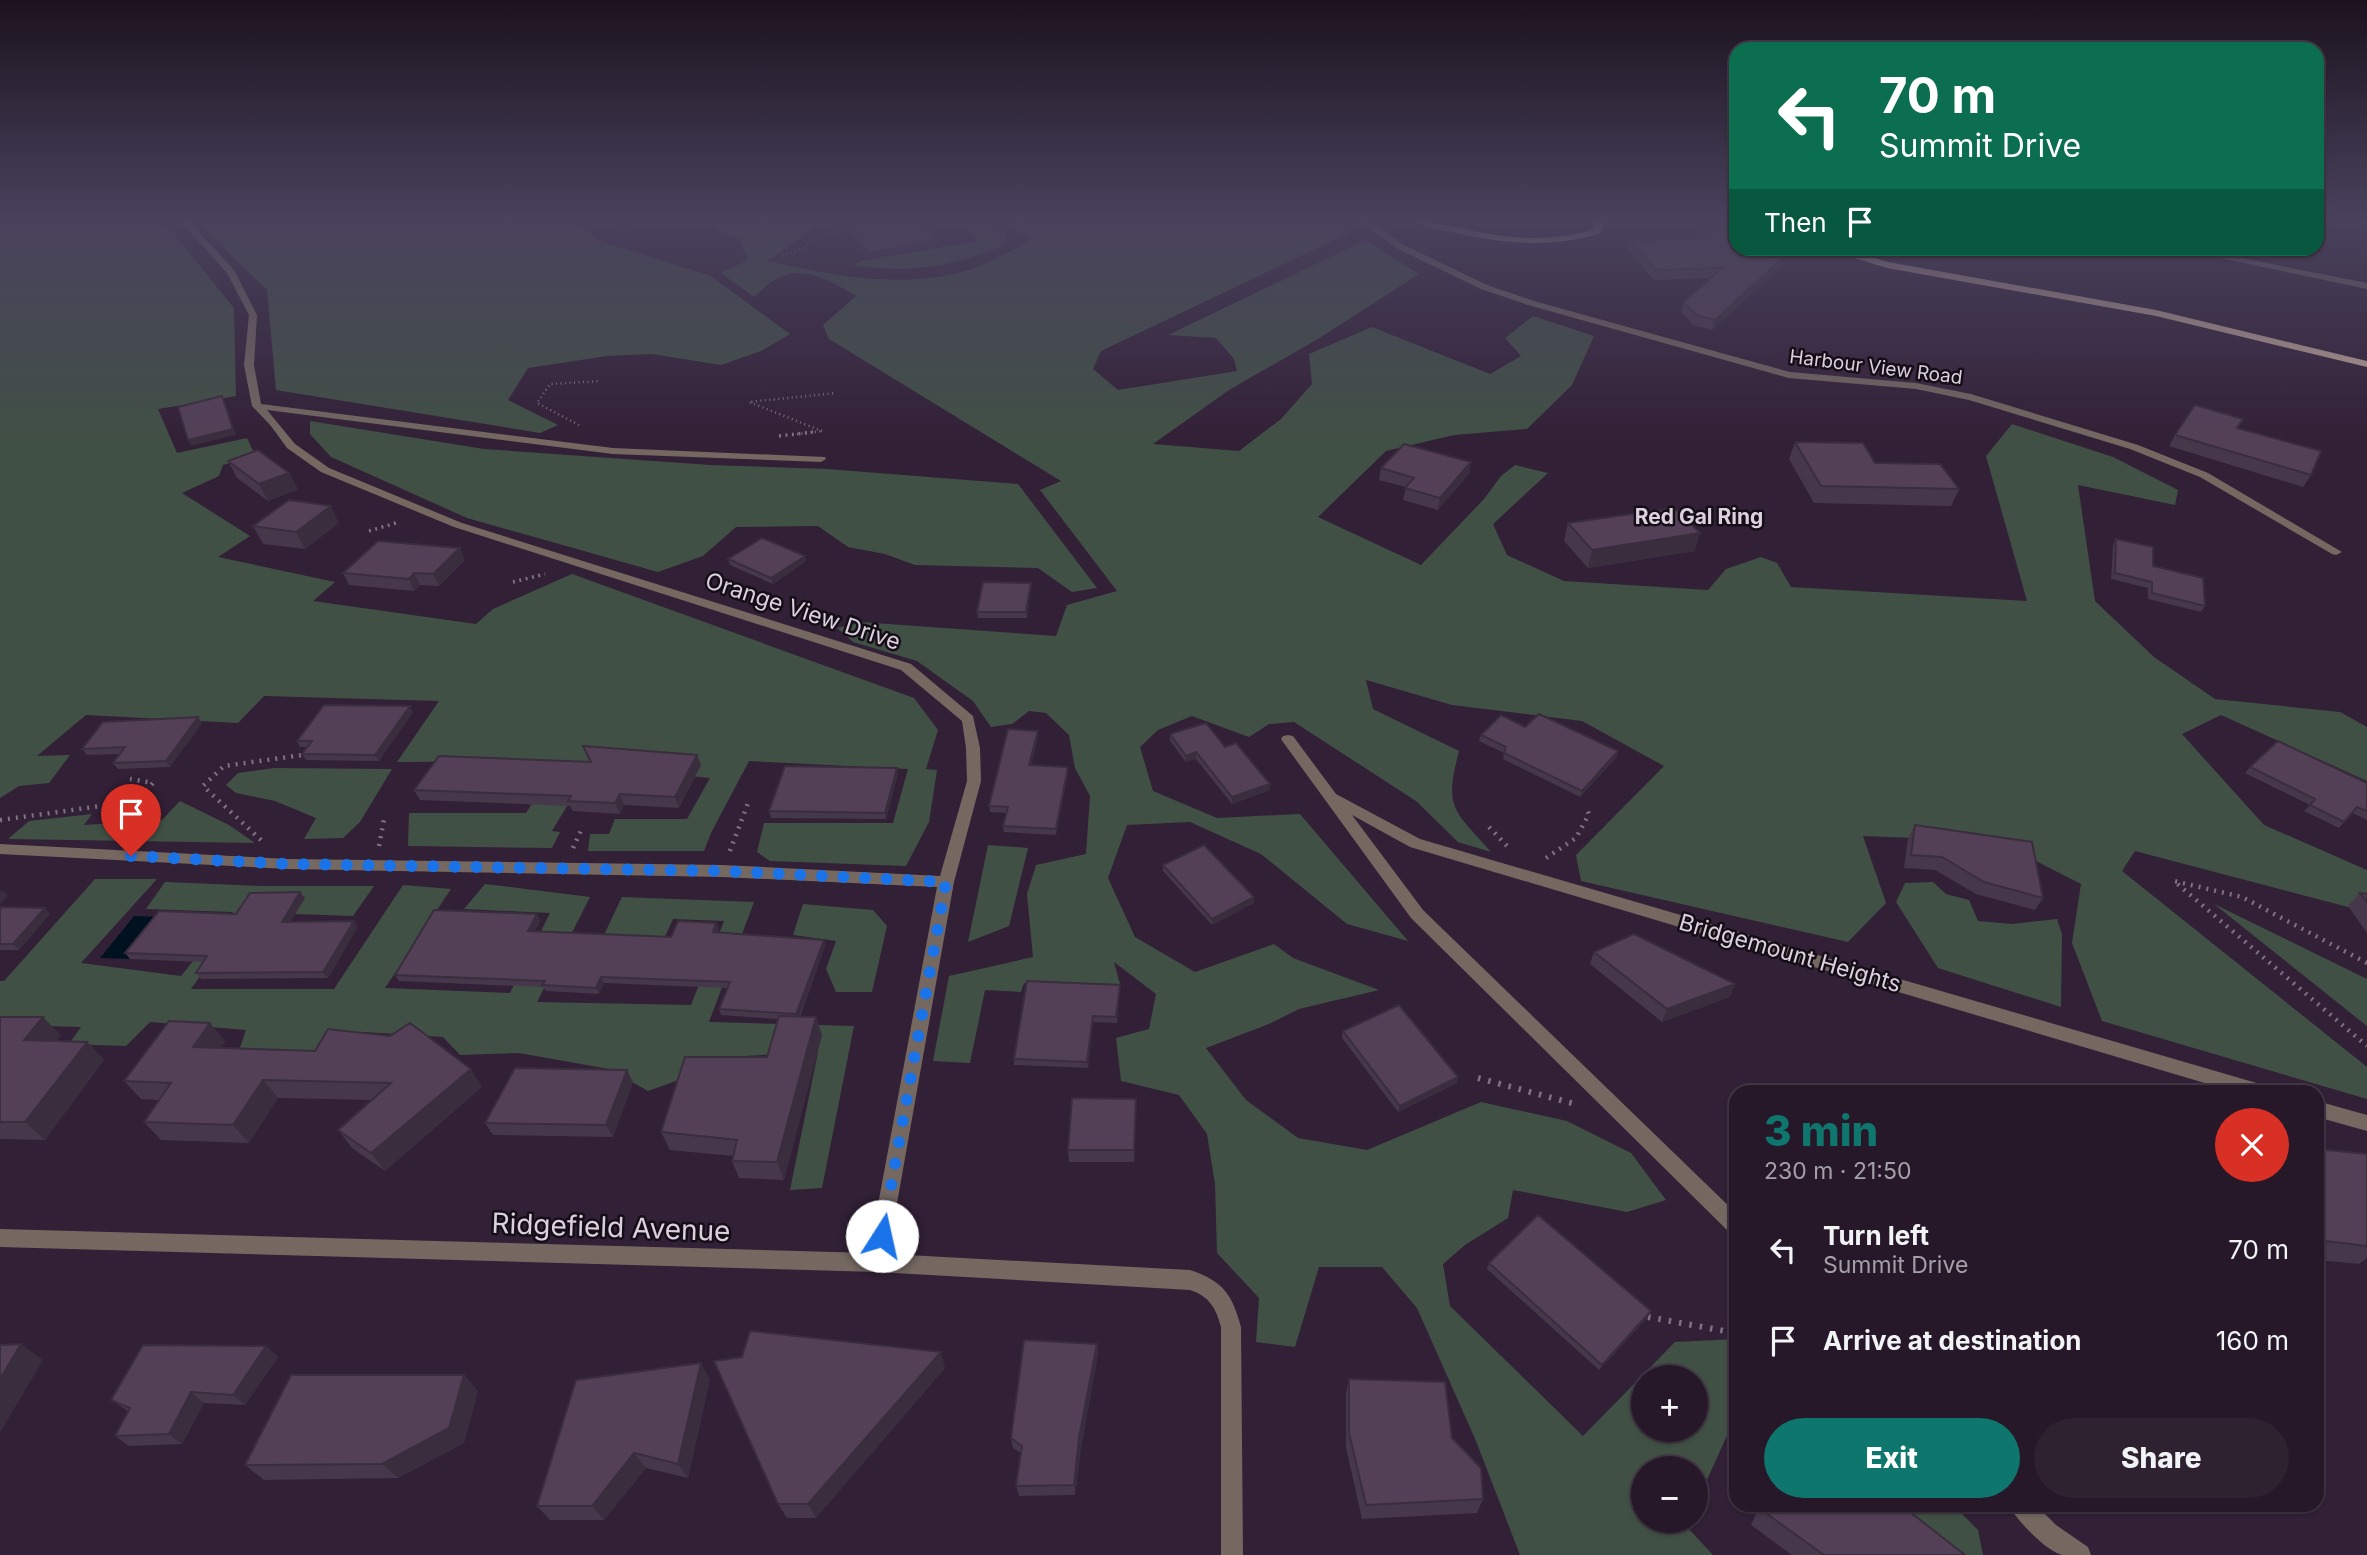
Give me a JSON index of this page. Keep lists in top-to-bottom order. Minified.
{"streets":{"street":["Harbour View Road","Orange View Drive","Bridgemount Heights","Ridgefield Avenue"]},"crossings":[["Orange View Drive","Ridgefield Avenue"]],"districts":["Red Gal Ring"],"page":{"turn":["70 m","Summit Drive"],"then":"Then","heading":["3 min","230 m · 21:50"],"list":[{"name":"Turn left","note":"Summit Drive","value":"70 m"},{"name":"Arrive at destination","value":"160 m"}],"map_buttons":["+","−"],"buttons":["Exit","Share"]}}
